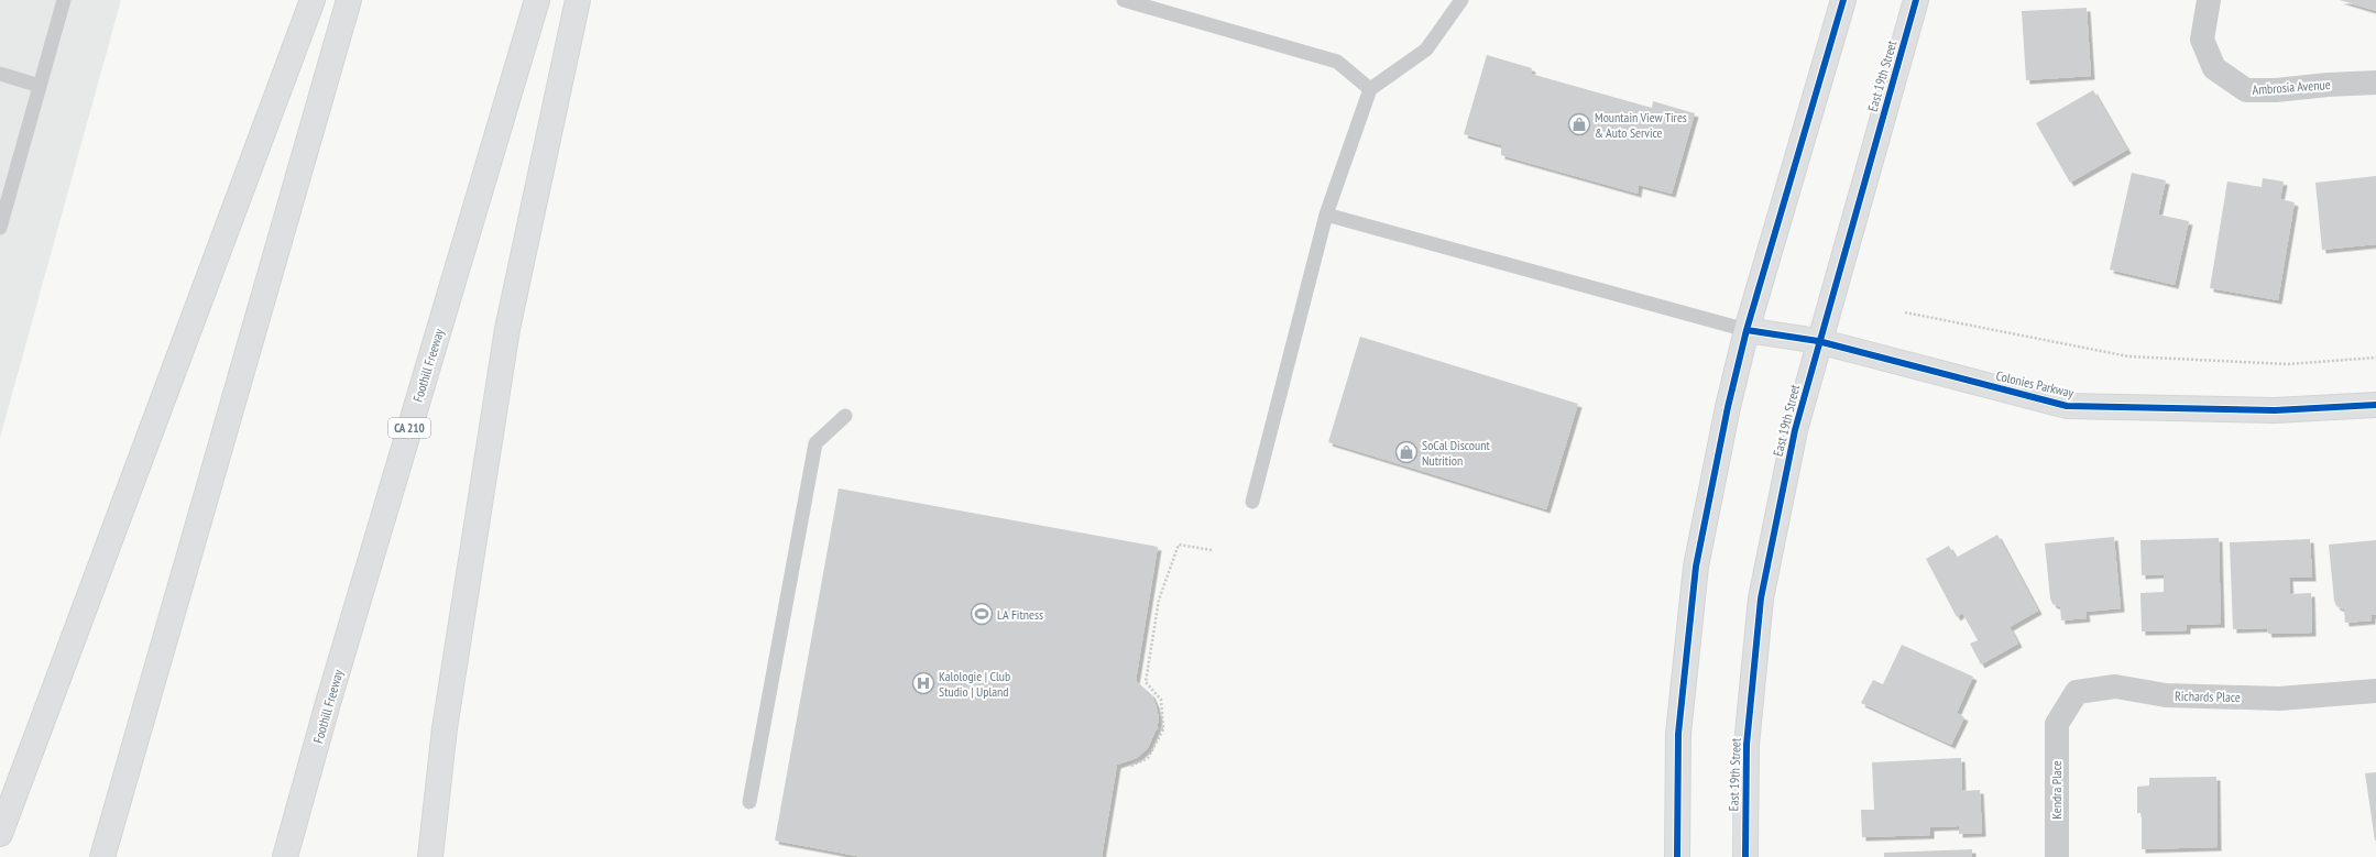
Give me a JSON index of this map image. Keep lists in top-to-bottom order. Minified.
{"streets":{"main road":["East 19th Street","Foothill Freeway","Colonies Parkway","CA 210"],"street":["Ambrosia Avenue","Richards Place","Kendra Place"]},"crossings":[["East 19th Street","Colonies Parkway"],["Richards Place","Kendra Place"]],"places":{"shop":["Mountain View Tires & Auto Service","SoCal Discount Nutrition"],"sports":["LA Fitness"],"hospital":["Kalologie | Club Studio | Upland"]}}
